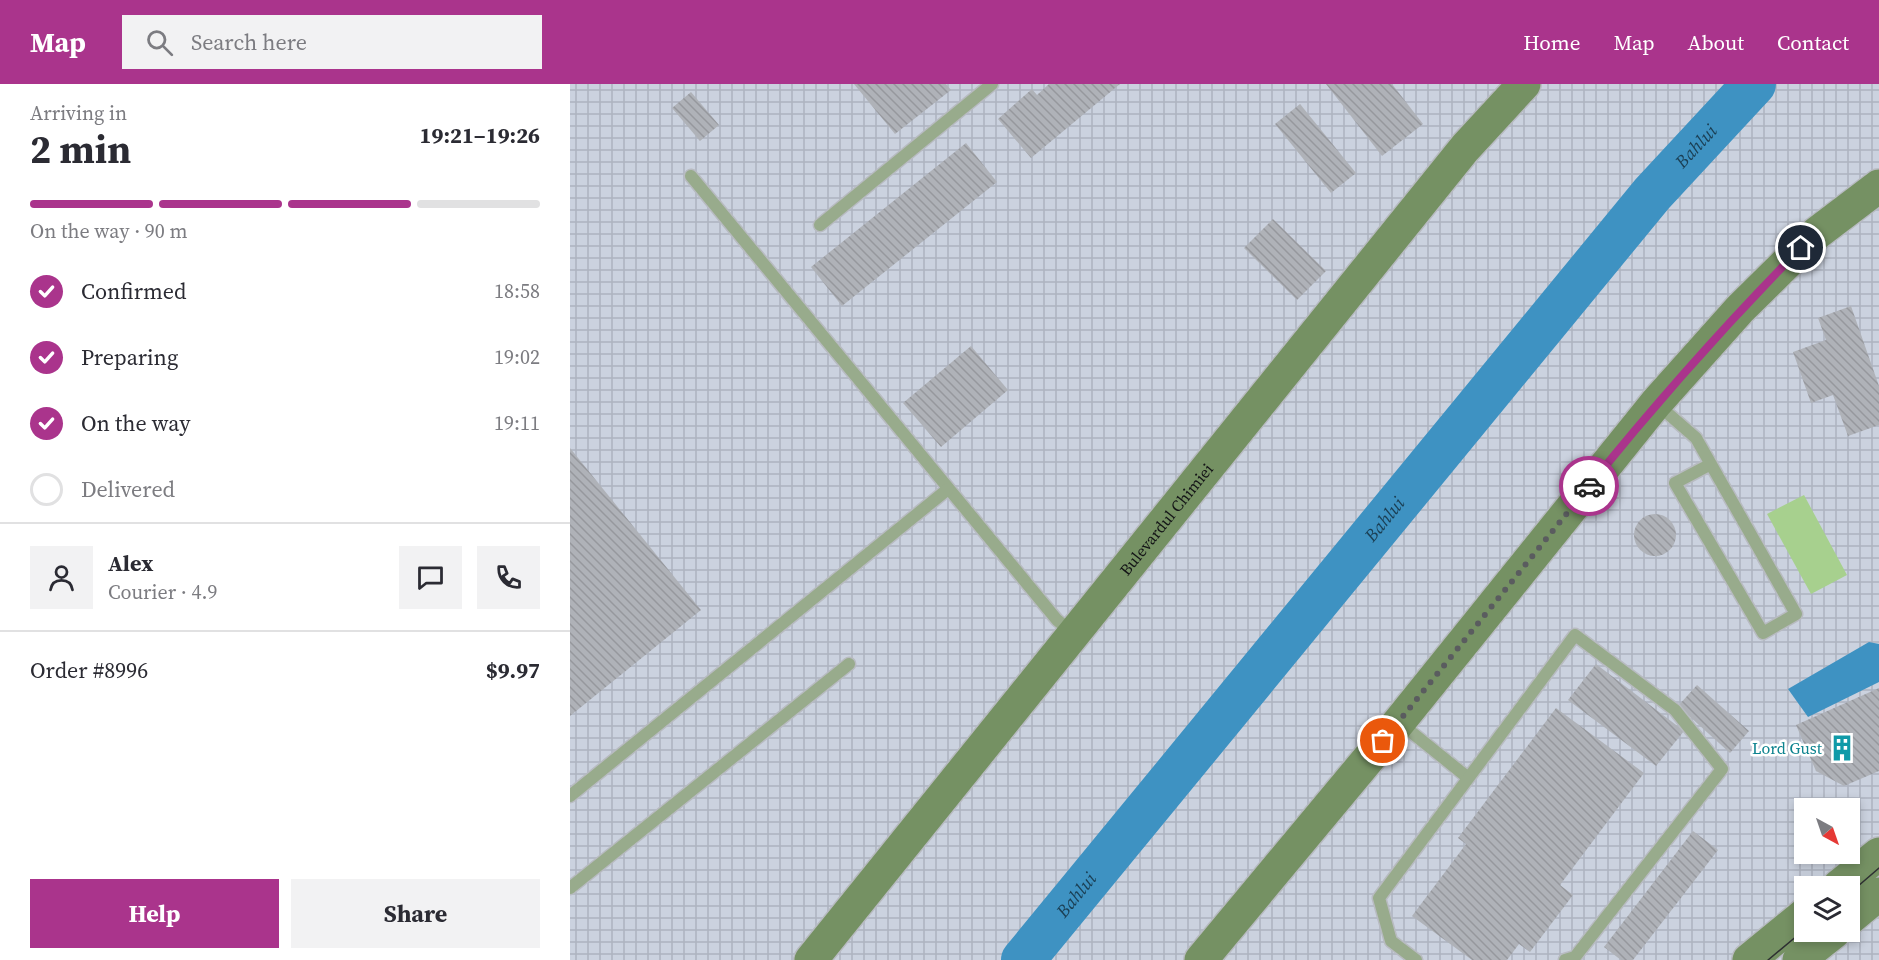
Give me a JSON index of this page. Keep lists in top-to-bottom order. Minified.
{"streets":{"street":["Bulevardul Chimiei"]},"water":["Bahlui"],"places":{"building":["Lord Gust"]},"north":"bottom right","page":{"header":"Map","search":"Search here","nav":["Home","Map","About","Contact"],"heading":["2 min","Arriving in","19:21–19:26"],"panel":["Alex","Courier · 4.9","Order #8996","$9.97"],"bar":"On the way · 90 m","list":[["Confirmed","18:58"],["Preparing","19:02"],["On the way","19:11"],"Delivered"],"buttons":["Help","Share"]}}
